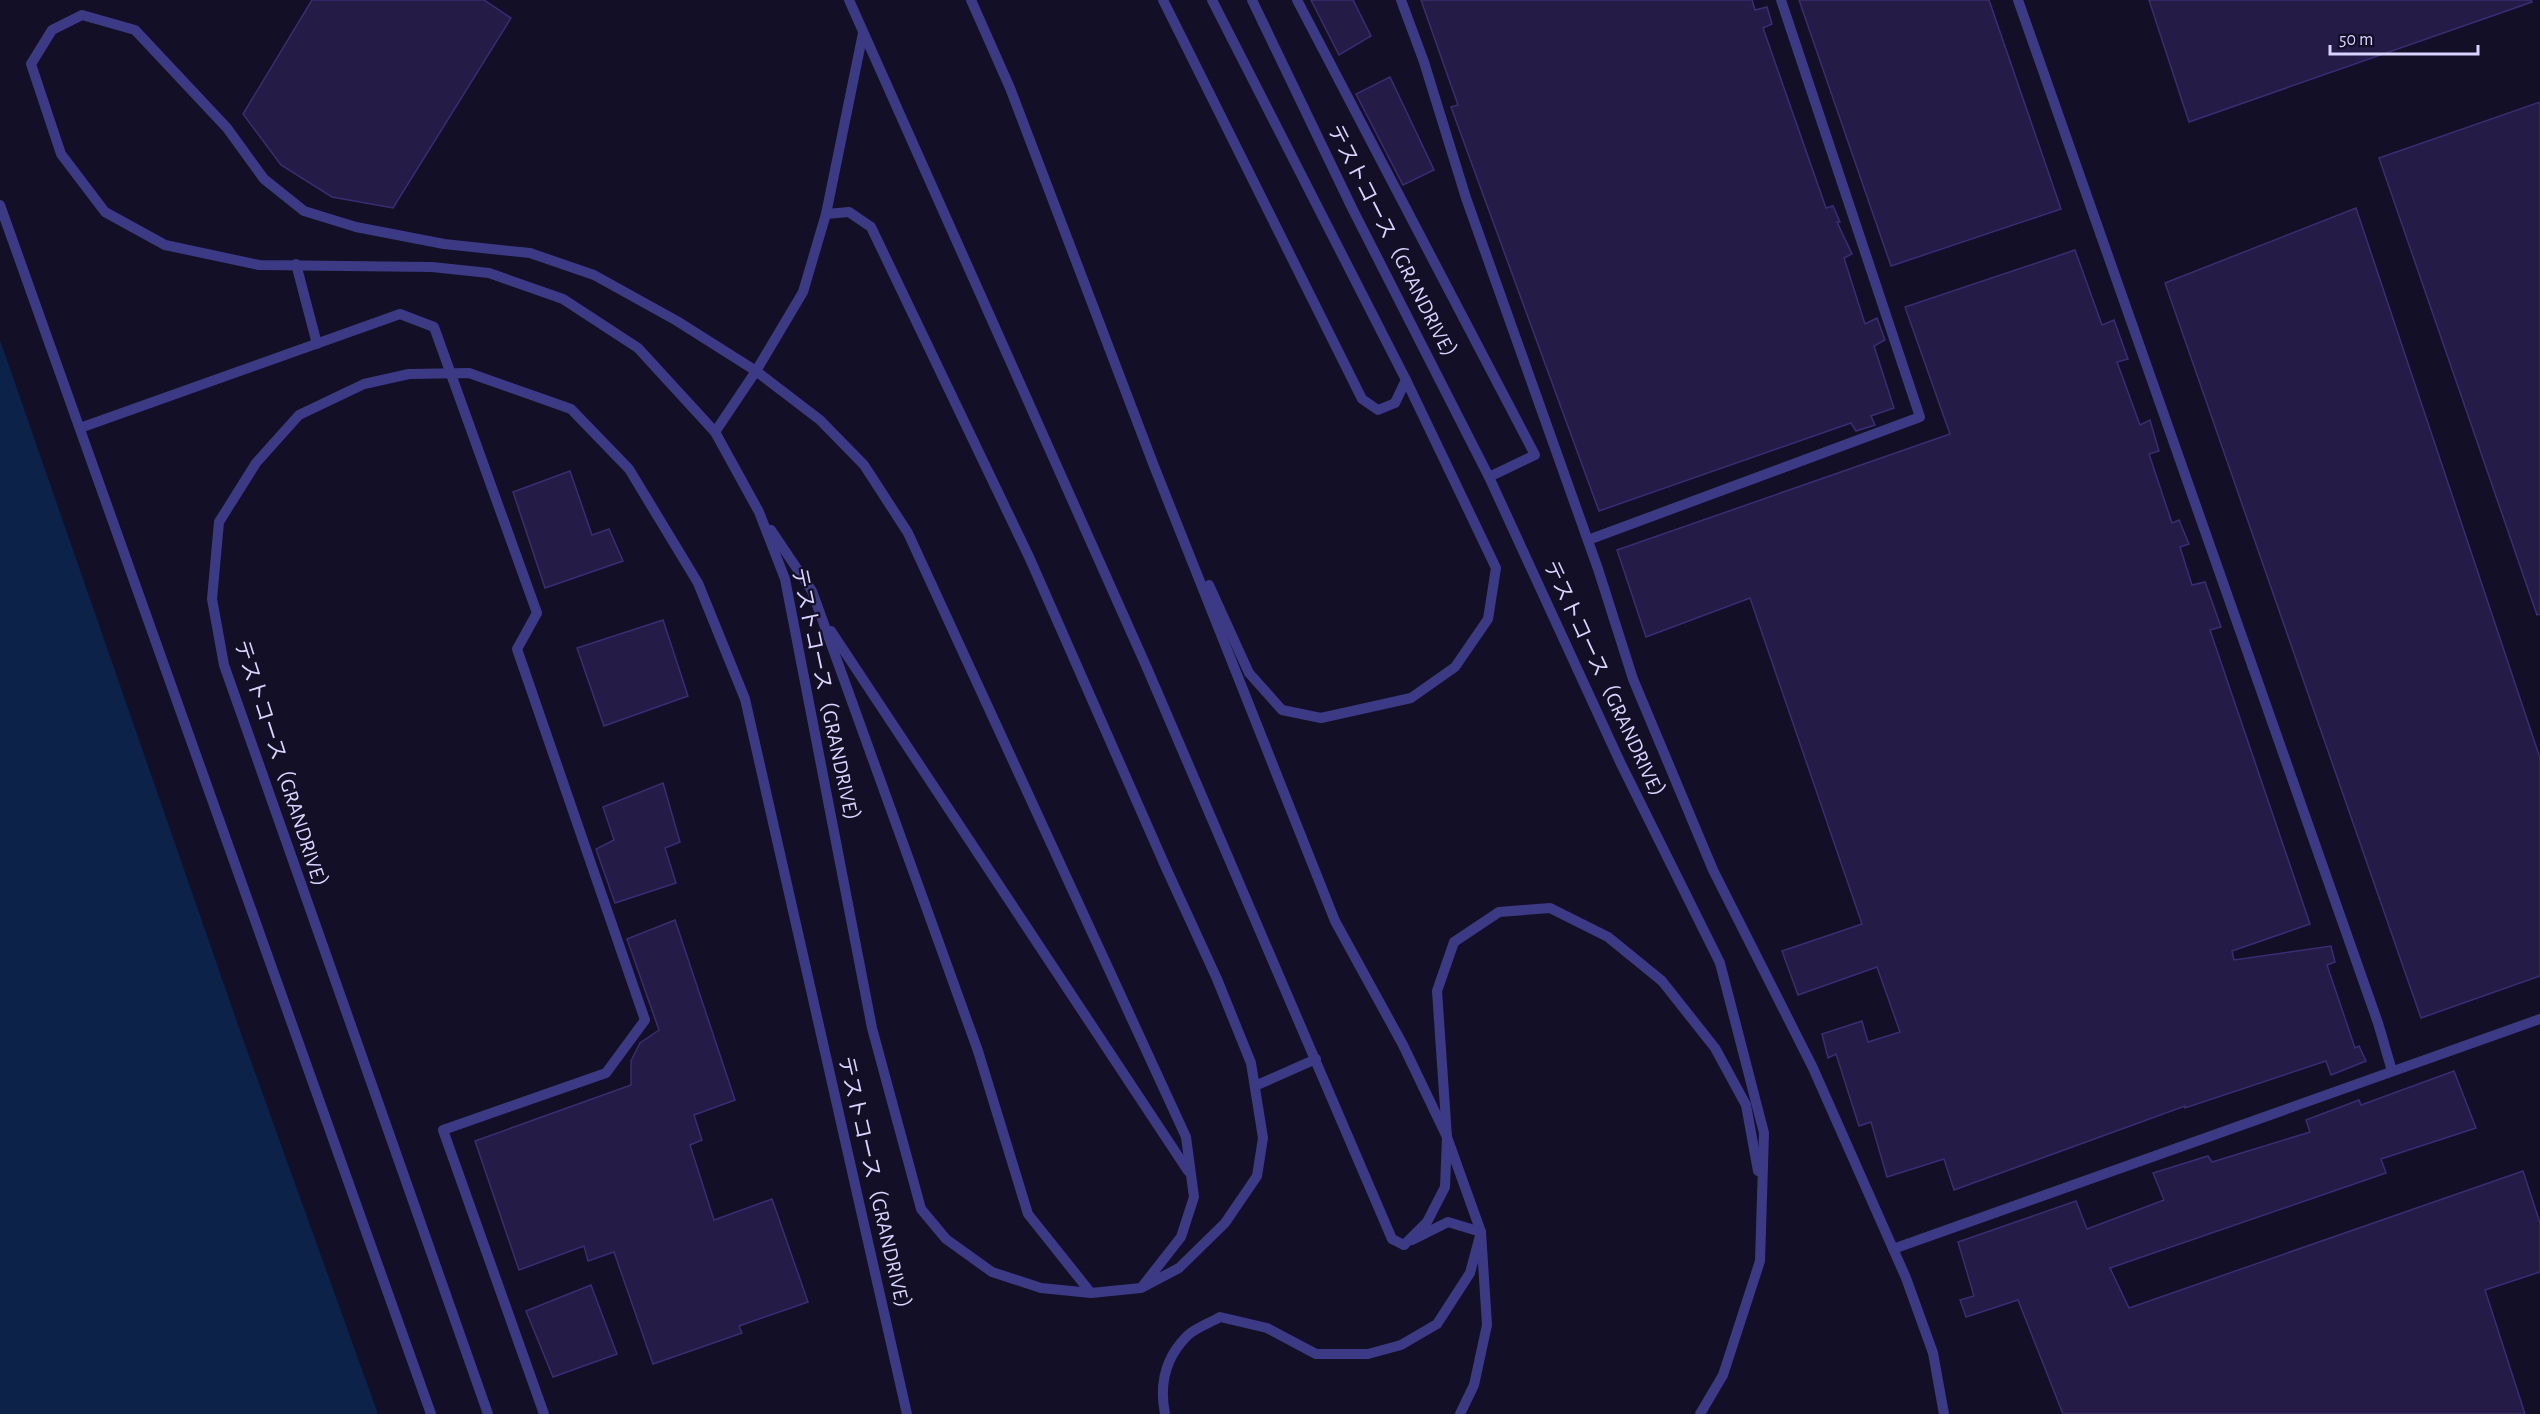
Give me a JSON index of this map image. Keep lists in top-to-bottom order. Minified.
{"streets":{"lane":["テストコース（GRANDRIVE）"]},"scale_bar":"50 m"}
